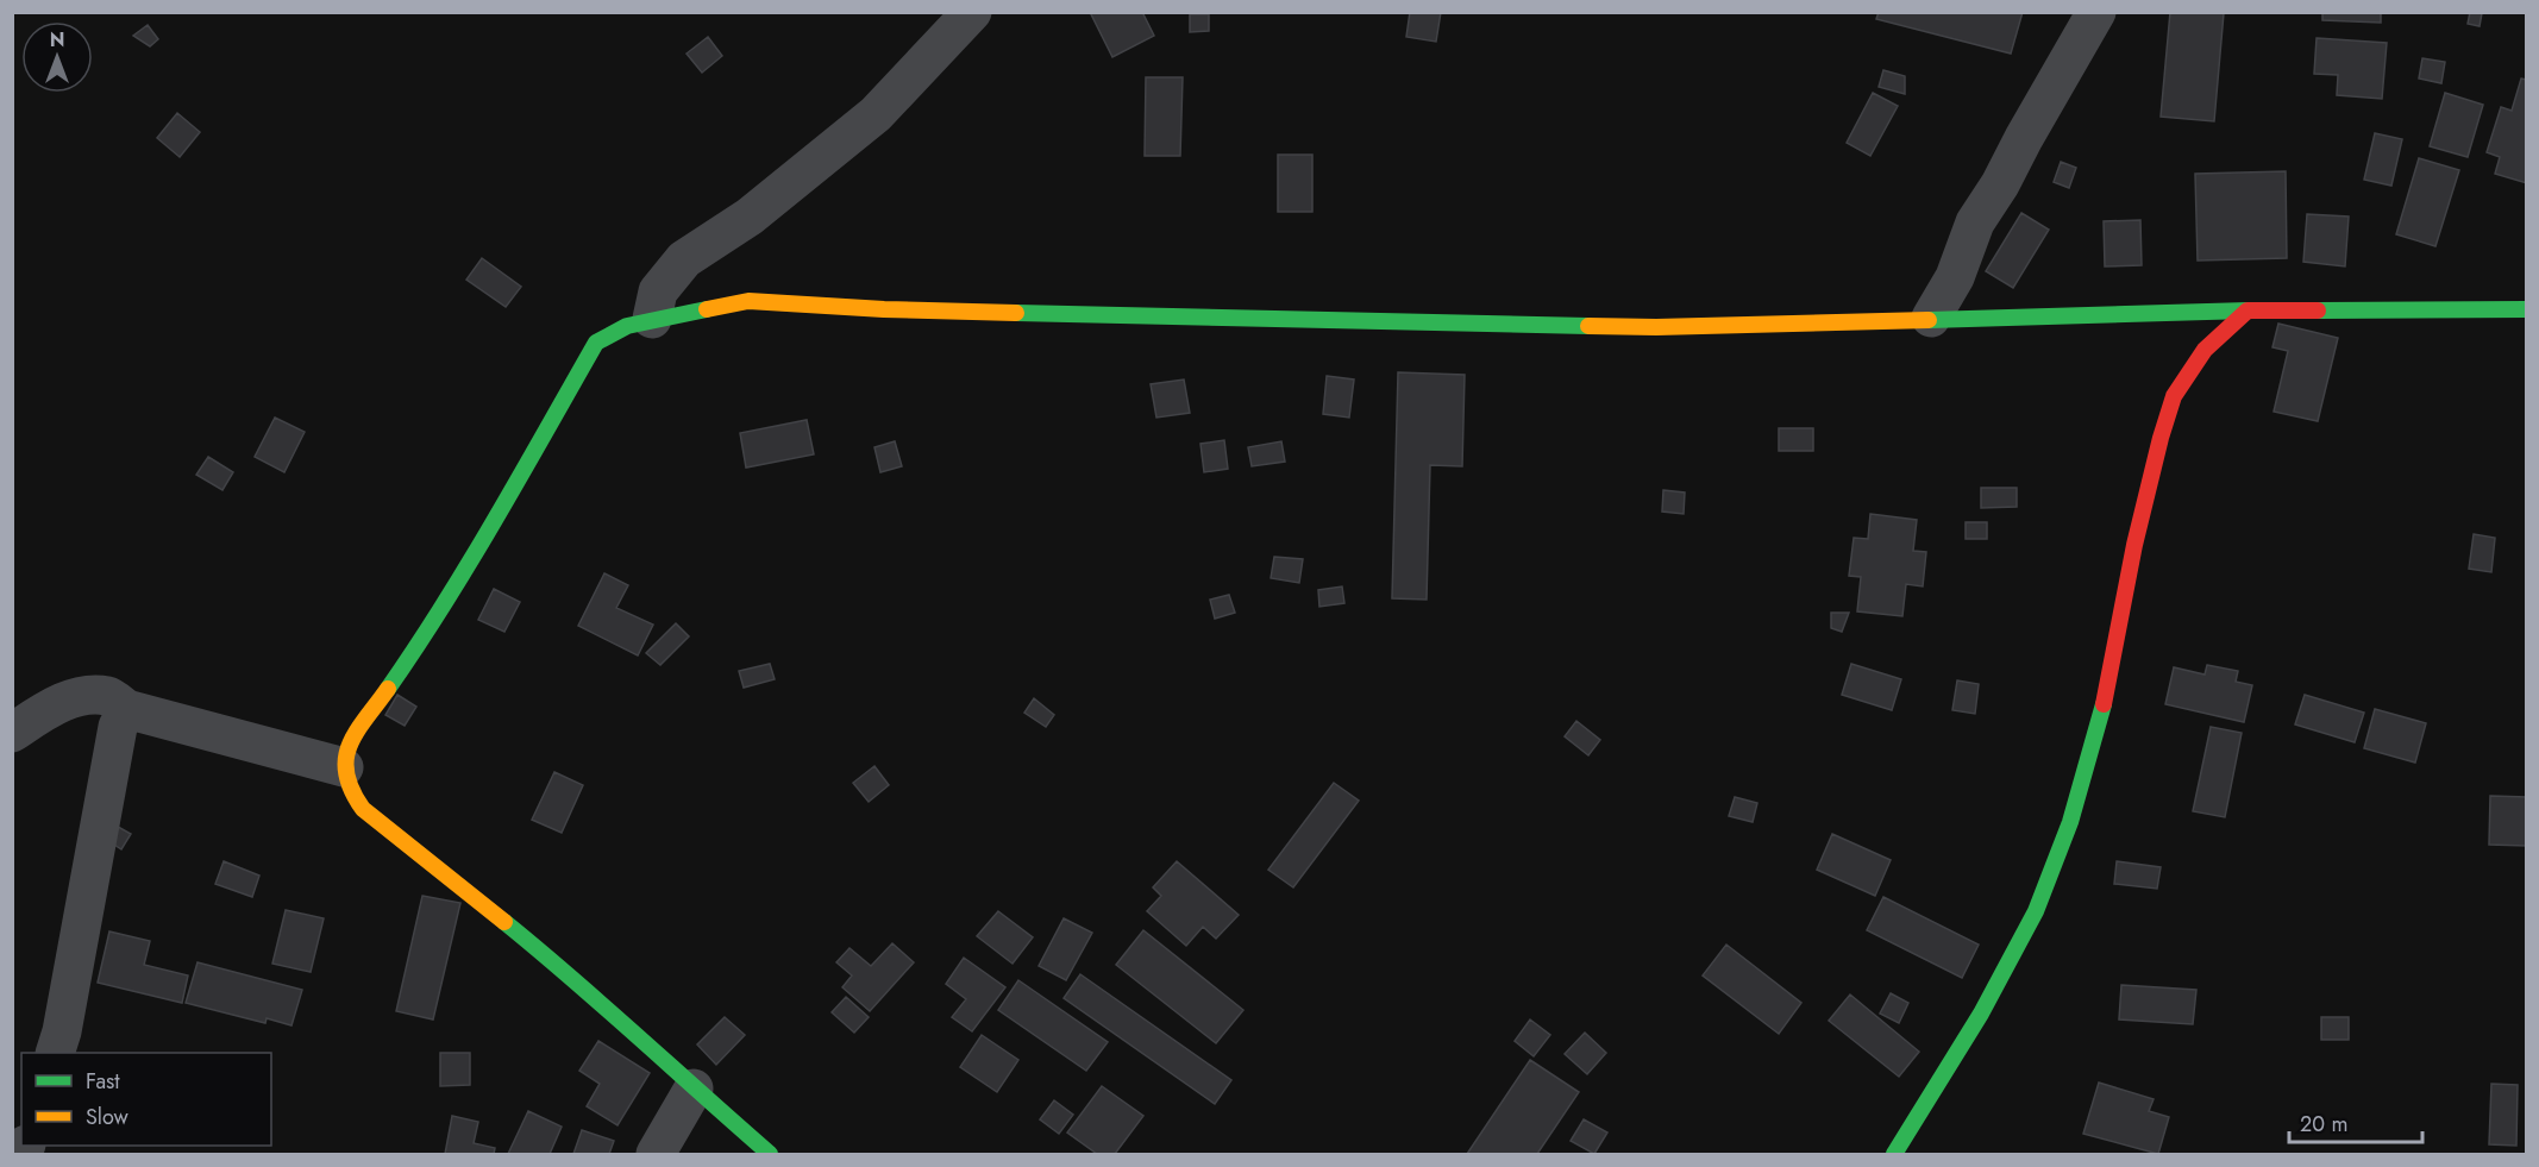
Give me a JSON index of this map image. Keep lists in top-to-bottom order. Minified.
{"legend":["Fast","Slow"],"scale_bar":"20 m","north":"top"}
